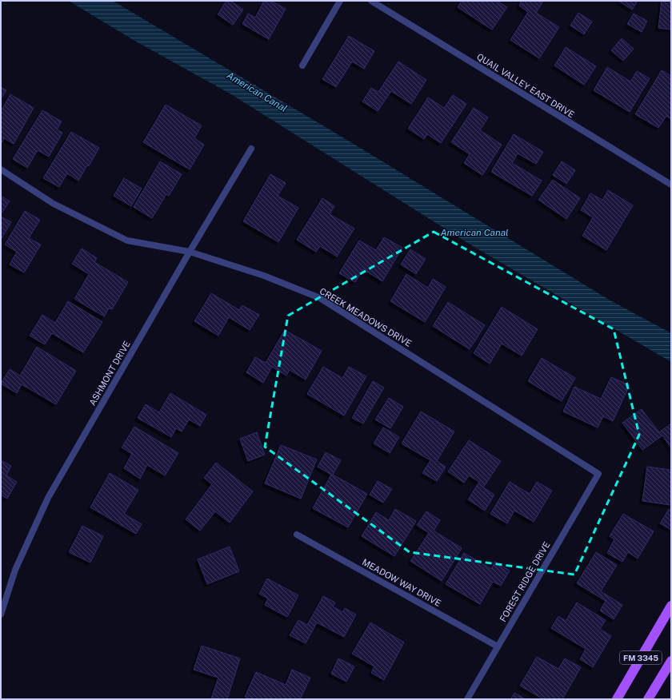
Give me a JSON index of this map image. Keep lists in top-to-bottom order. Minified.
{"streets":{"main road":["FM 3345"],"street":["QUAIL VALLEY EAST DRIVE","CREEK MEADOWS DRIVE","ASHMONT DRIVE","FOREST RIDGE DRIVE","MEADOW WAY DRIVE"]},"crossings":[["CREEK MEADOWS DRIVE","ASHMONT DRIVE"],["CREEK MEADOWS DRIVE","FOREST RIDGE DRIVE"],["FOREST RIDGE DRIVE","MEADOW WAY DRIVE"]],"water":["American Canal"]}
